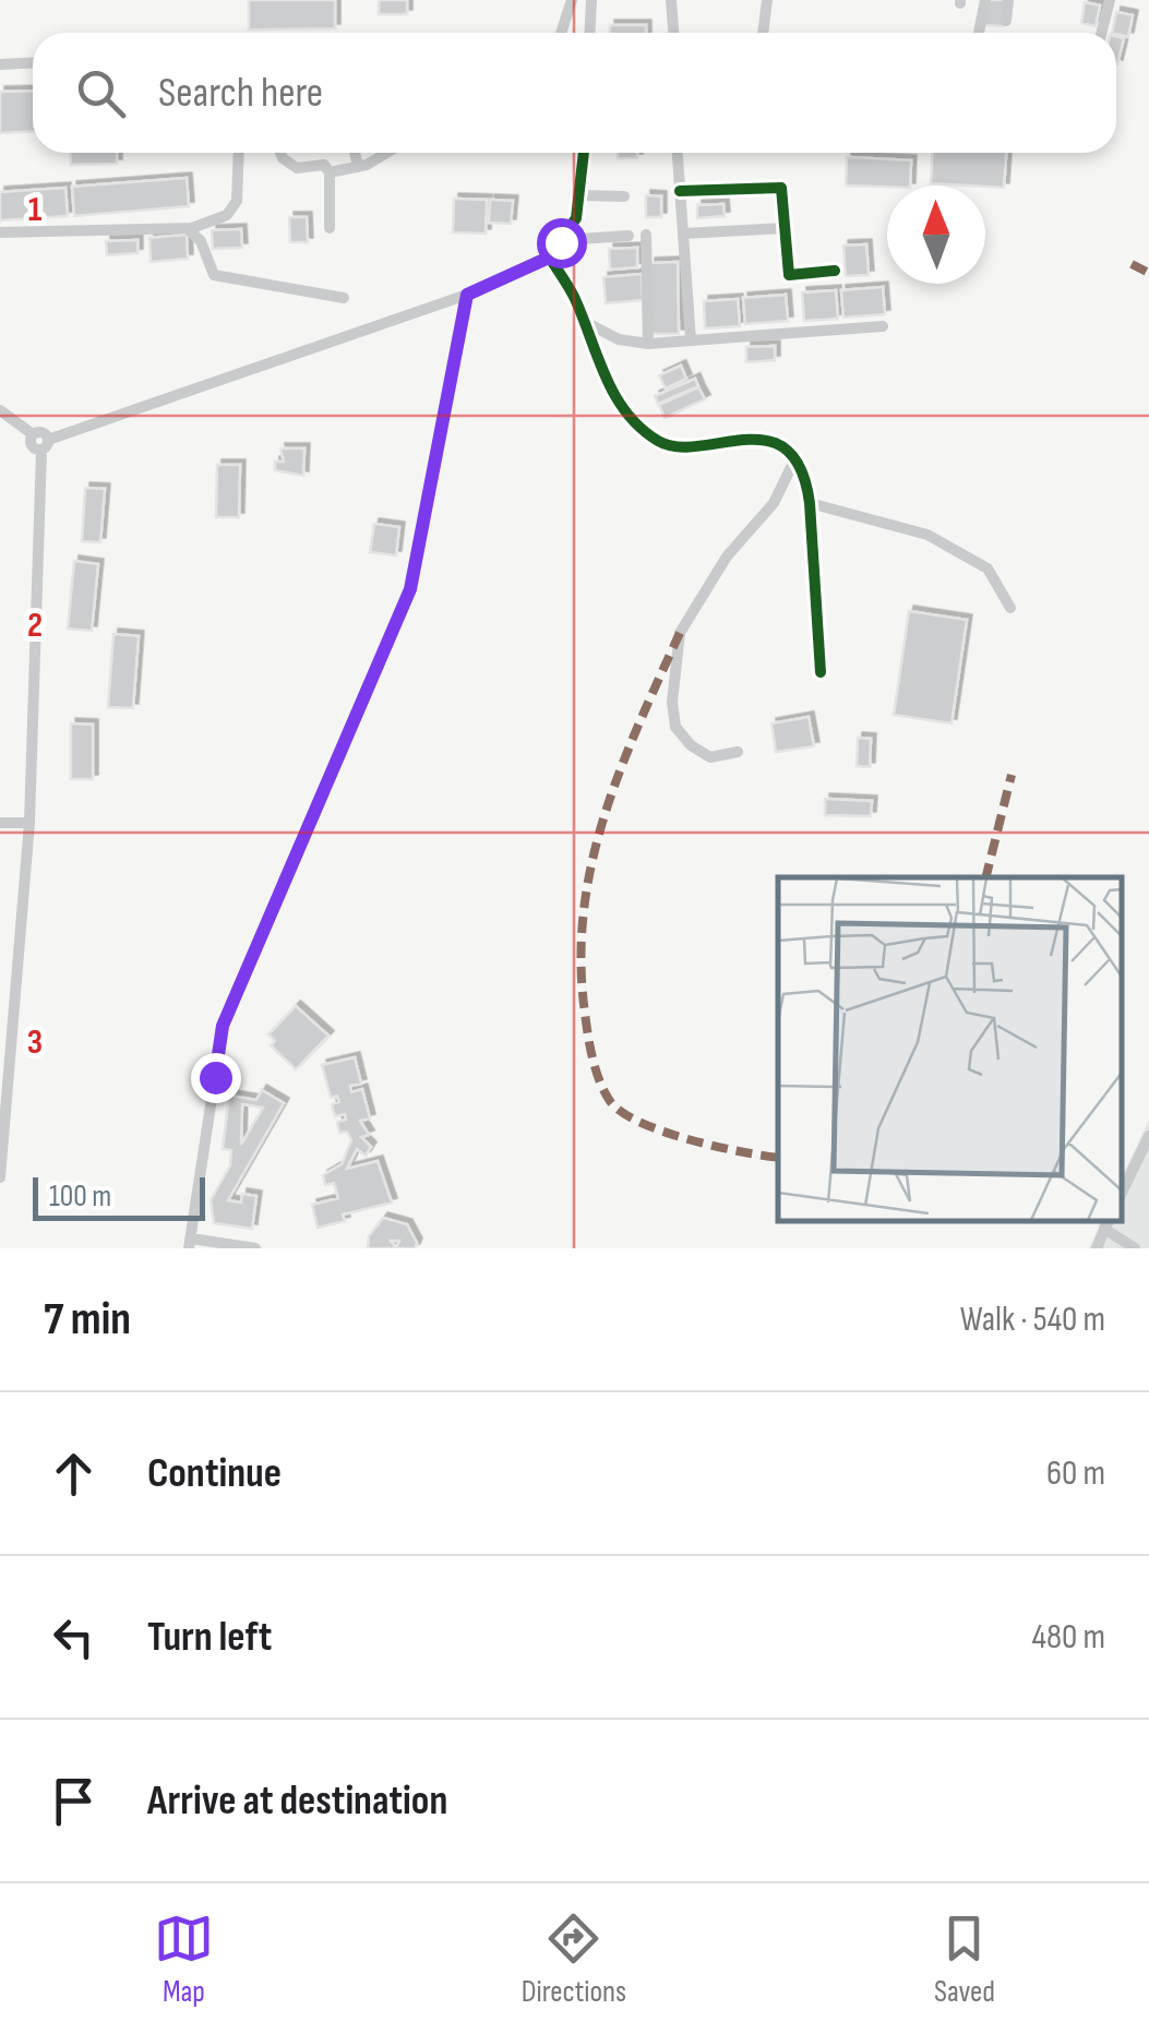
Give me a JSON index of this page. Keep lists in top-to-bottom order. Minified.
{"scale_bar":"100 m","north":"top","page":{"search":"Search here","scale":"100 m","heading":["7 min","Walk · 540 m"],"list":[["Continue","60 m"],["Turn left","480 m"],"Arrive at destination"],"nav":["Map","Directions","Saved"]},"grid":{"rows":["1","2","3"]}}
